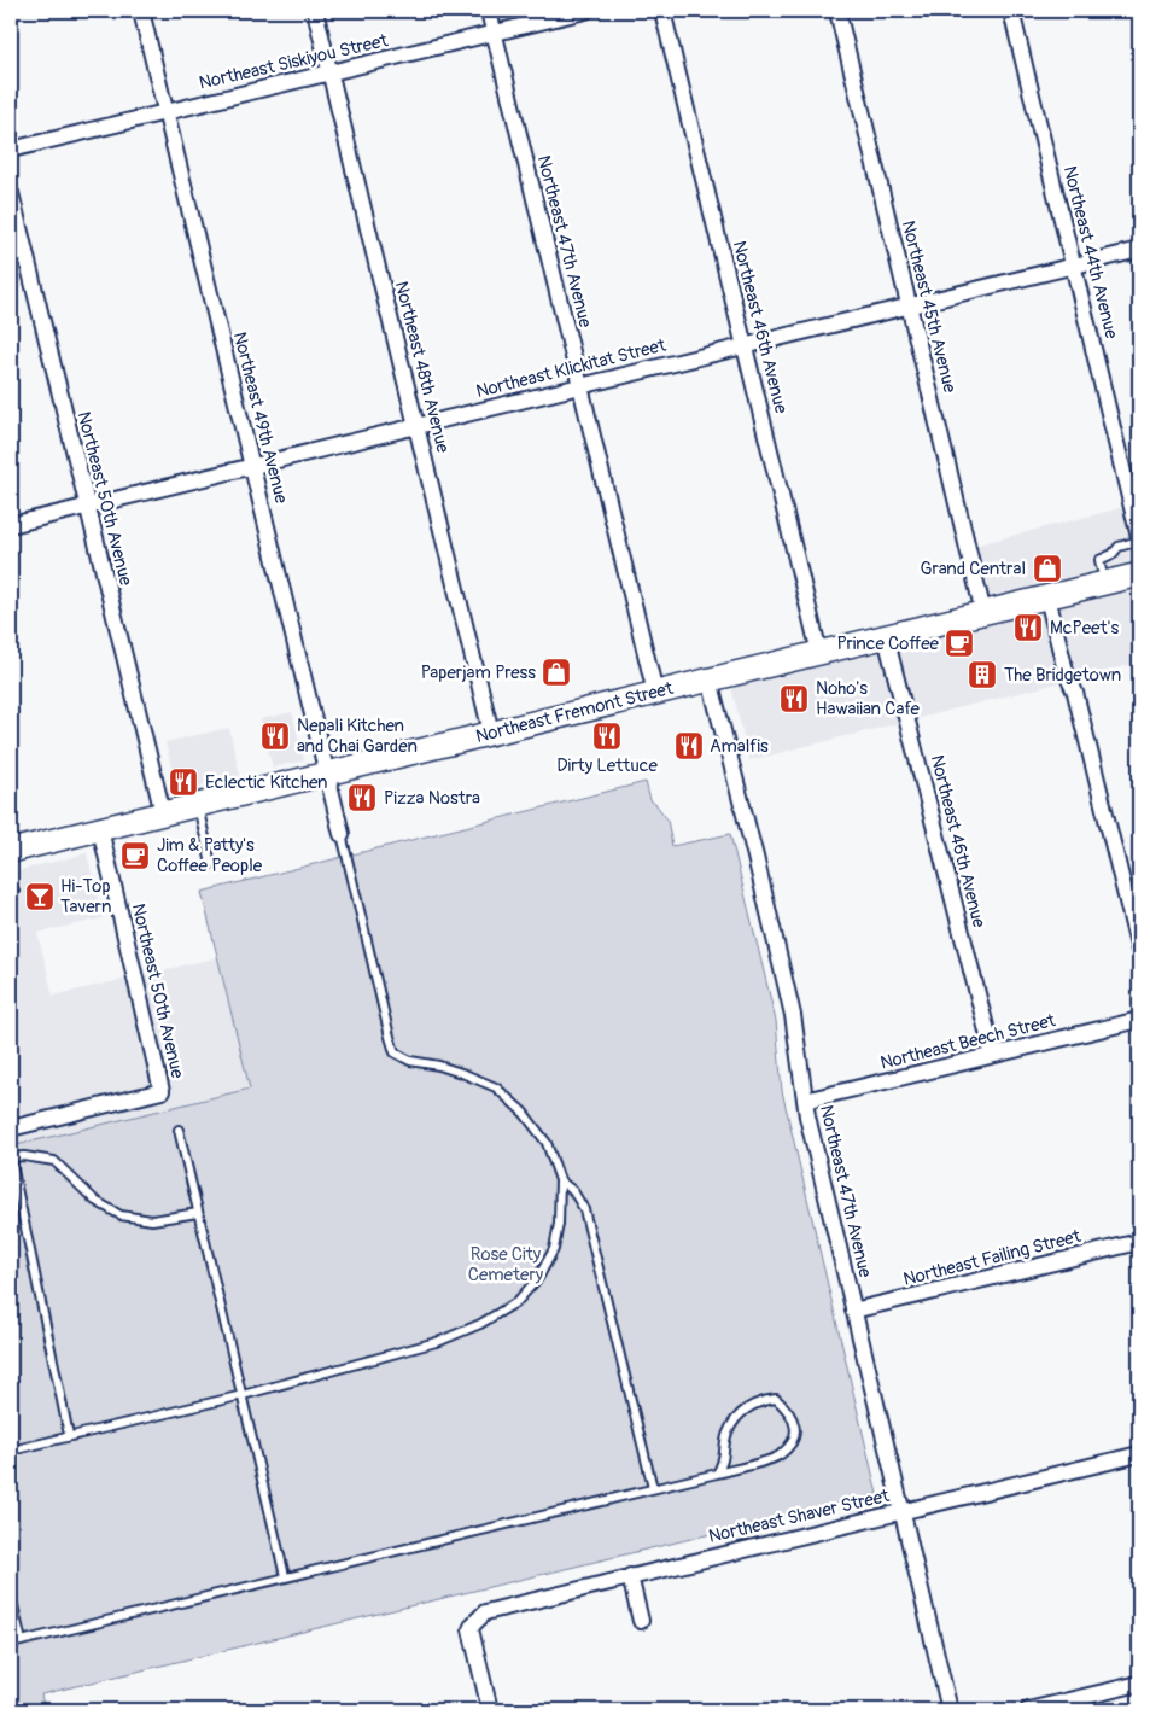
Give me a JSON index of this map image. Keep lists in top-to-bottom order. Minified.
{"streets":{"main road":["Northeast Fremont Street"],"street":["Northeast Siskiyou Street","Northeast 47th Avenue","Northeast 44th Avenue","Northeast 45th Avenue","Northeast 46th Avenue","Northeast 48th Avenue","Northeast Klickitat Street","Northeast 49th Avenue","Northeast 50th Avenue","Northeast Beech Street","Northeast Failing Street","Northeast Shaver Street"]},"crossings":[["Northeast Siskiyou Street","Northeast 47th Avenue"],["Northeast Siskiyou Street","Northeast 48th Avenue"],["Northeast Siskiyou Street","Northeast 49th Avenue"],["Northeast 47th Avenue","Northeast Klickitat Street"],["Northeast 47th Avenue","Northeast Fremont Street"],["Northeast 47th Avenue","Northeast Beech Street"],["Northeast 47th Avenue","Northeast Failing Street"],["Northeast 47th Avenue","Northeast Shaver Street"],["Northeast 44th Avenue","Northeast Klickitat Street"],["Northeast 45th Avenue","Northeast Klickitat Street"],["Northeast 45th Avenue","Northeast Fremont Street"],["Northeast 46th Avenue","Northeast Klickitat Street"],["Northeast 46th Avenue","Northeast Fremont Street"],["Northeast 46th Avenue","Northeast Beech Street"],["Northeast 48th Avenue","Northeast Klickitat Street"],["Northeast 48th Avenue","Northeast Fremont Street"],["Northeast Klickitat Street","Northeast 49th Avenue"],["Northeast Klickitat Street","Northeast 50th Avenue"],["Northeast 49th Avenue","Northeast Fremont Street"],["Northeast 50th Avenue","Northeast Fremont Street"]],"parks":["Rose City Cemetery"],"places":{"shop":["Grand Central","Paperjam Press"],"restaurant":["McPeet's","Noho's Hawaiian Cafe","Nepali Kitchen and Chai Garden","Dirty Lettuce","Amalfis","Eclectic Kitchen","Pizza Nostra"],"cafe":["Prince Coffee","Jim & Patty's Coffee People"],"building":["The Bridgetown"],"bar":["Hi-Top Tavern"]}}
